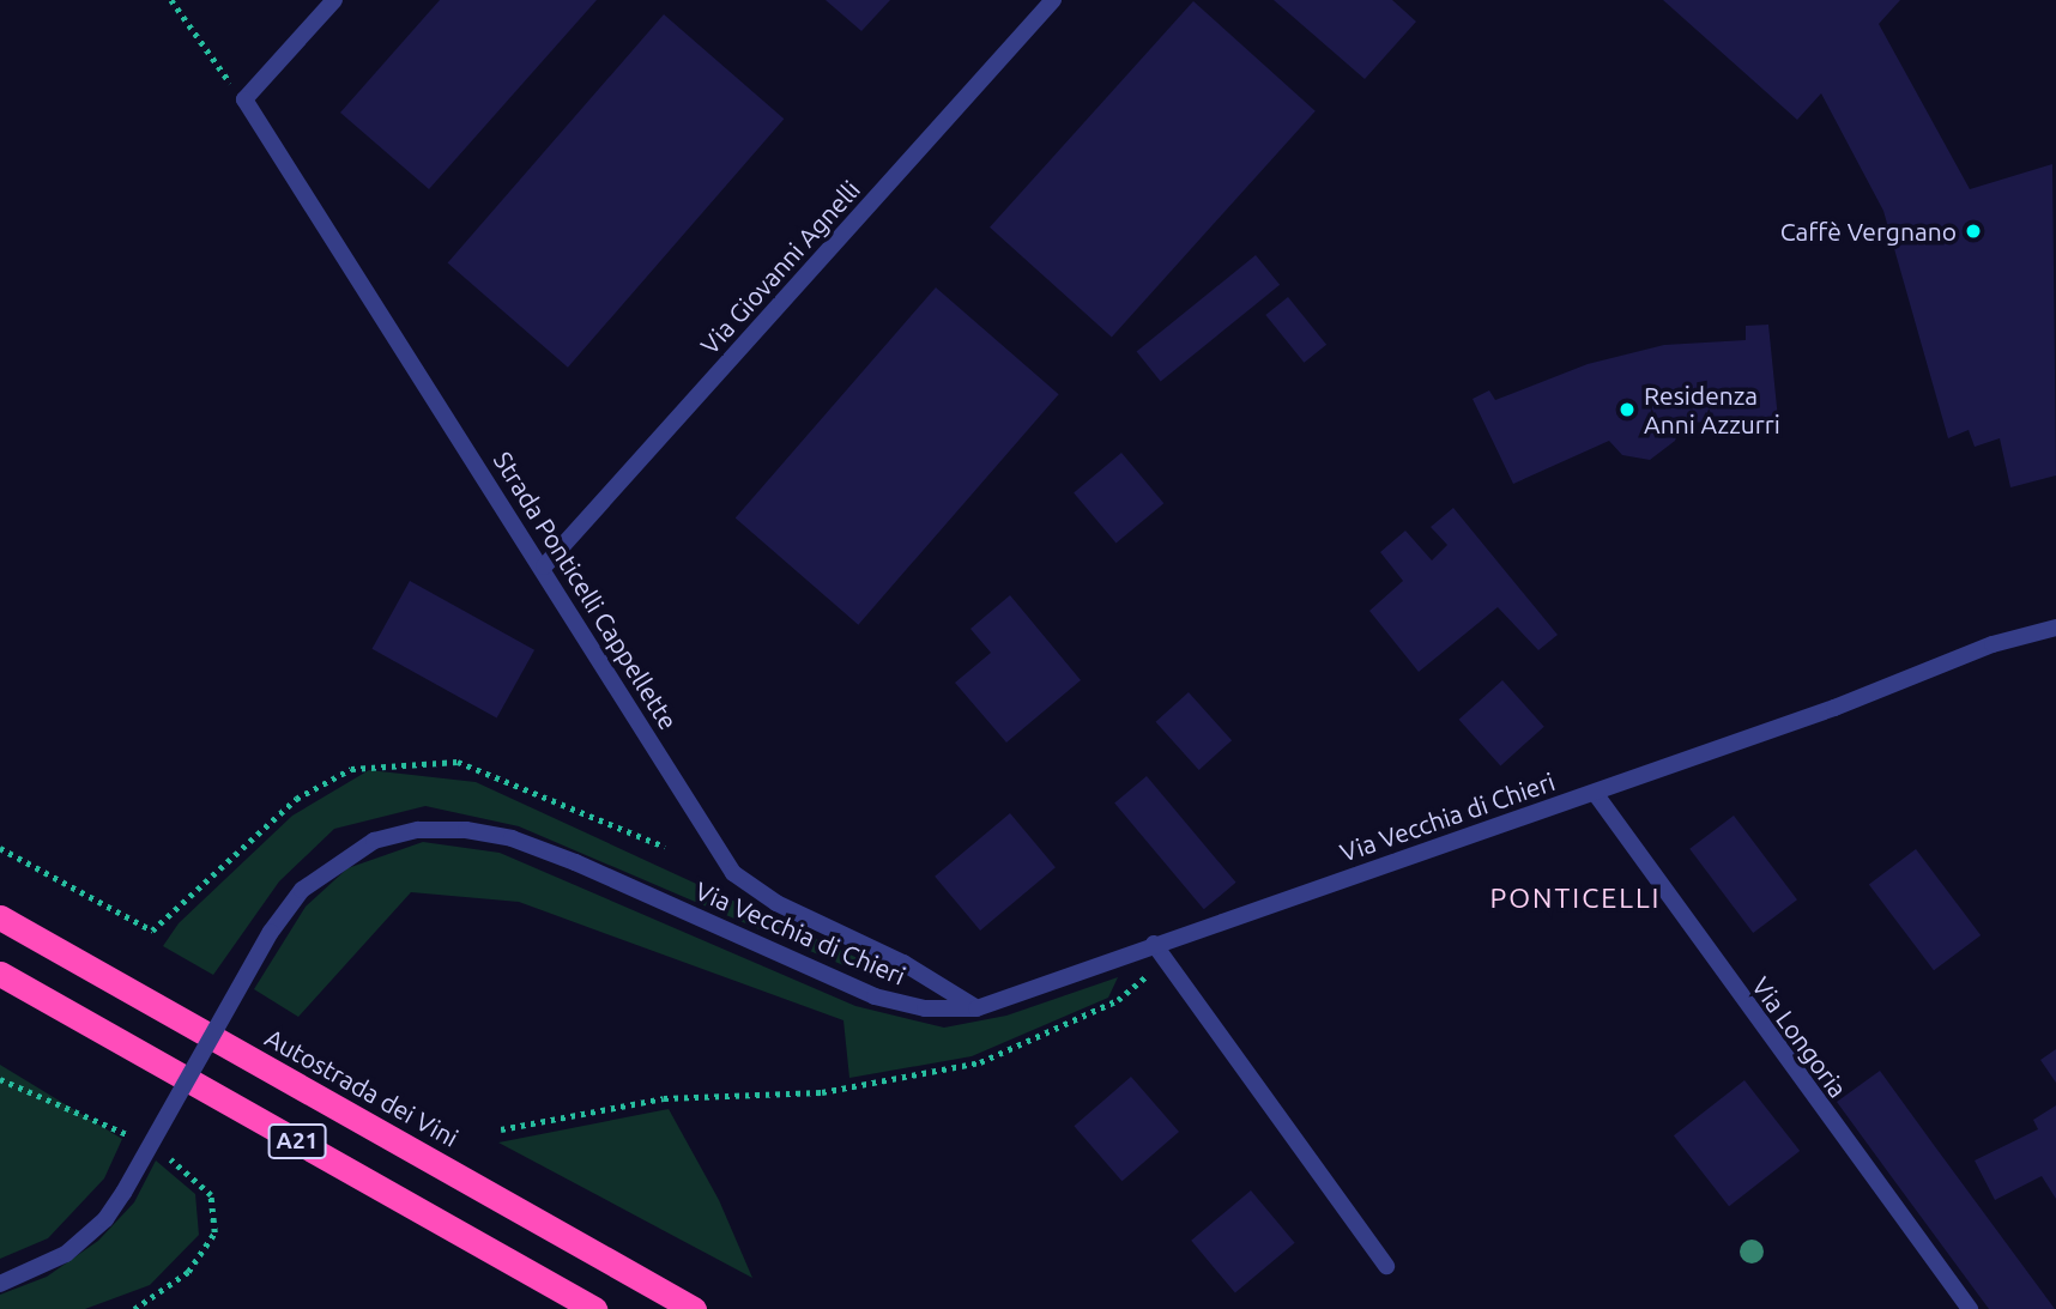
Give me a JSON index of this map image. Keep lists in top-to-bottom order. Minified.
{"streets":{"highway":["Autostrada dei Vini","A21"],"street":["Via Giovanni Agnelli","Strada Ponticelli Cappellette","Via Vecchia di Chieri","Via Longoria"]},"crossings":[["Via Giovanni Agnelli","Strada Ponticelli Cappellette"],["Strada Ponticelli Cappellette","Via Vecchia di Chieri"],["Via Vecchia di Chieri","Via Longoria"]],"districts":["PONTICELLI"],"places":["Caffè Vergnano","Residenza Anni Azzurri"]}
